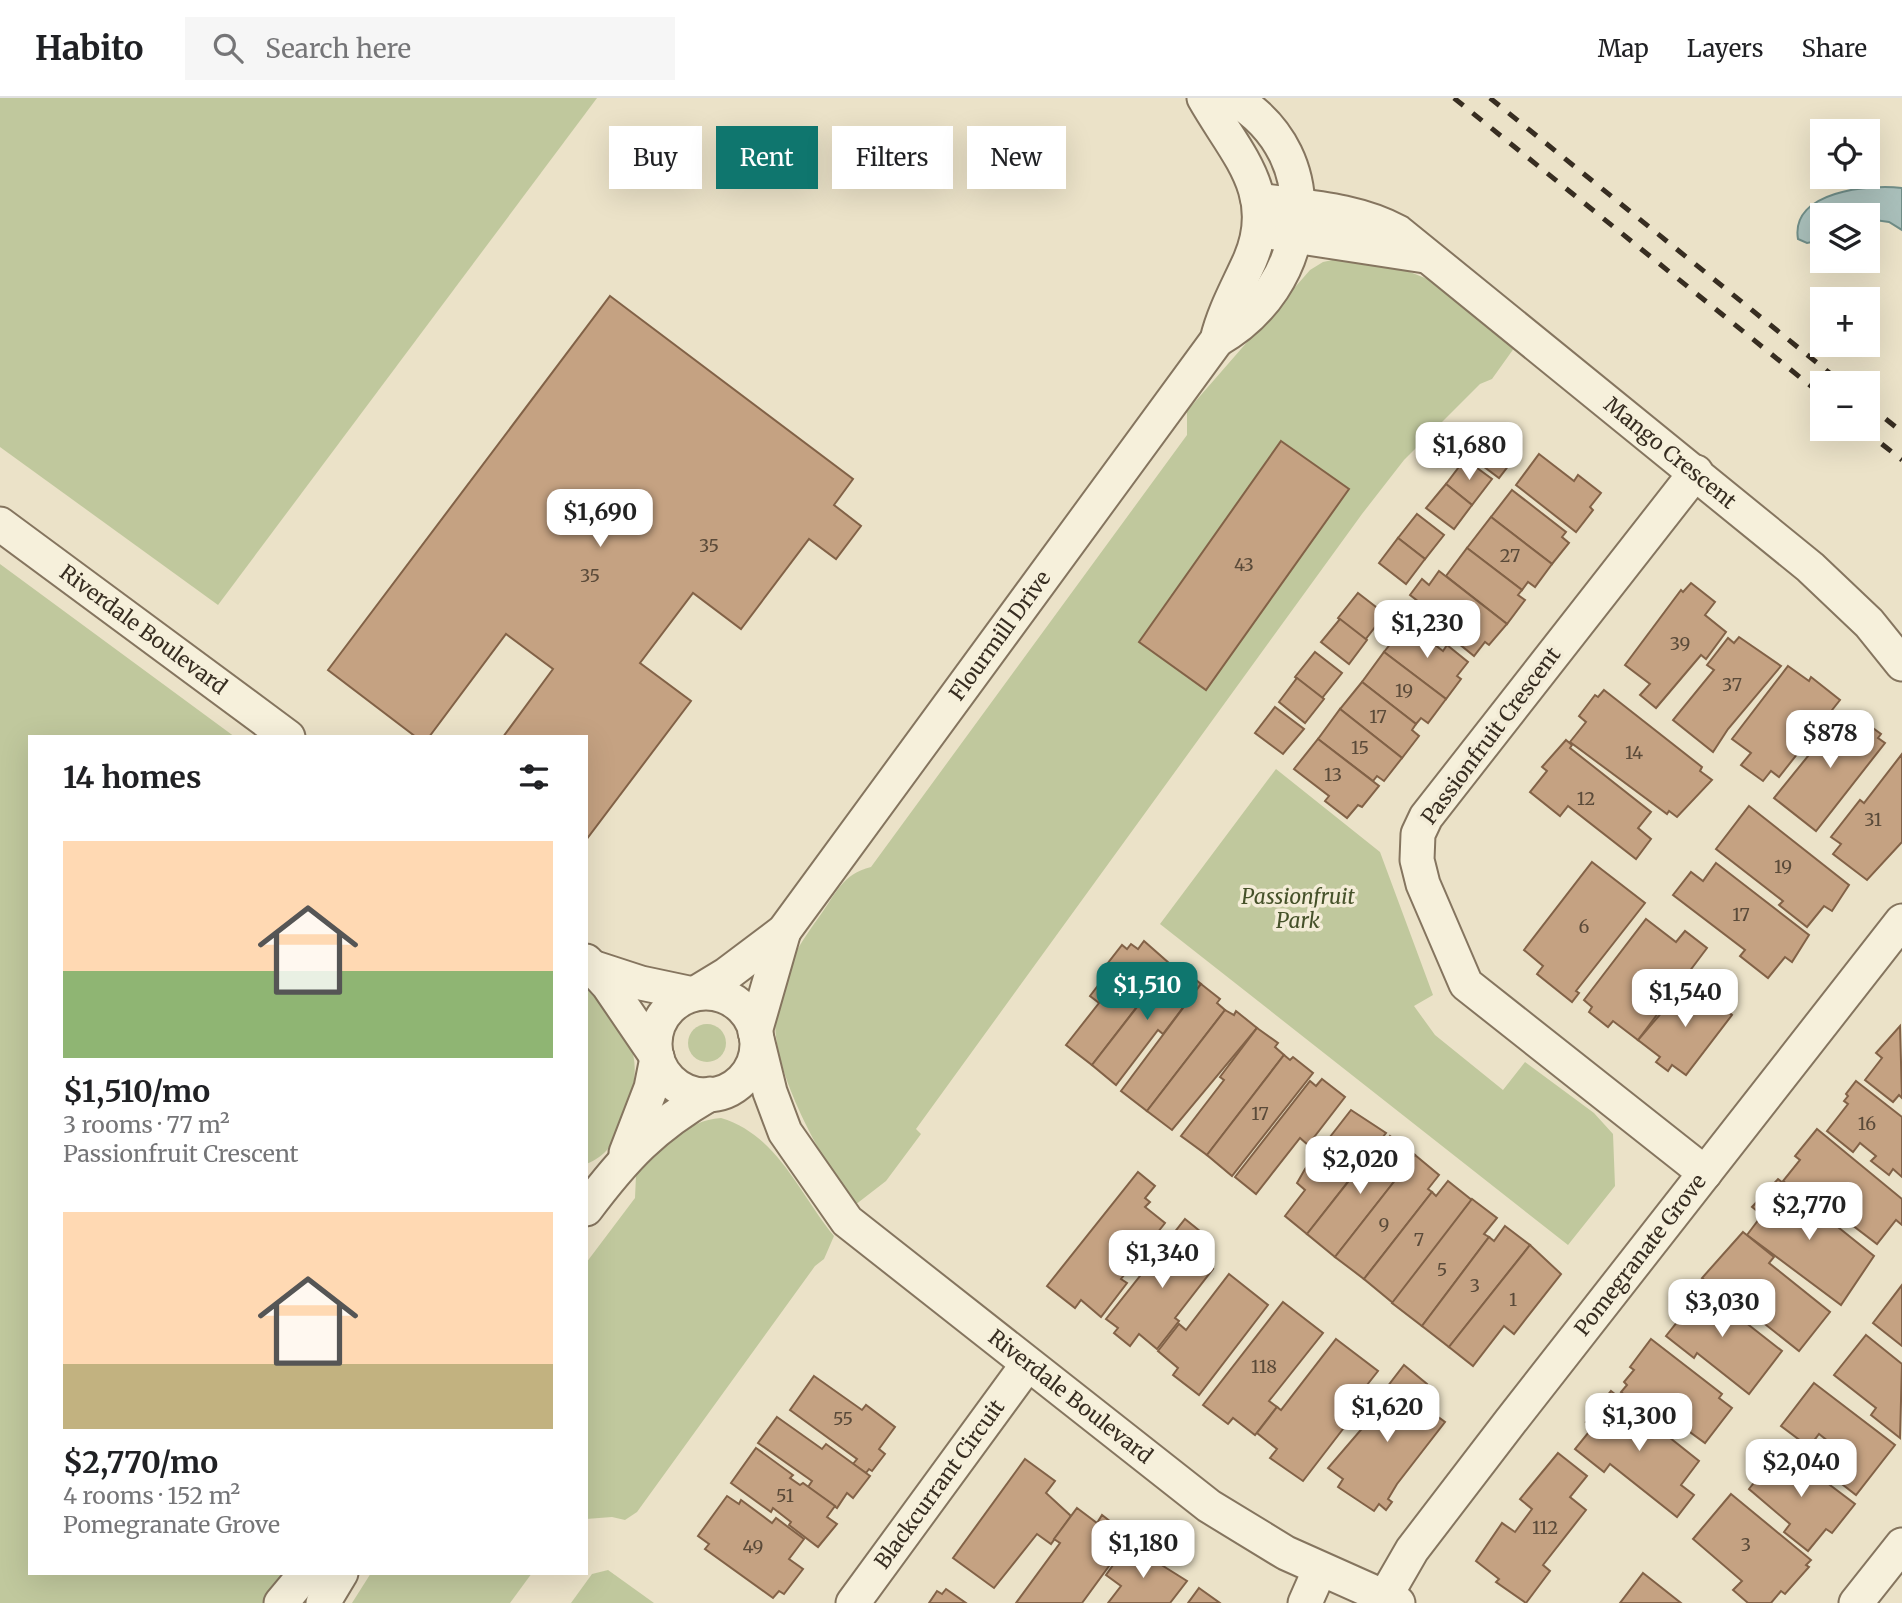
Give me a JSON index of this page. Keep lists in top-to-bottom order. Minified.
{"streets":{"street":["Mango Crescent","Riverdale Boulevard","Flourmill Drive","Passionfruit Crescent","Pomegranate Grove","Blackcurrant Circuit"]},"crossings":[["Mango Crescent","Flourmill Drive"],["Mango Crescent","Passionfruit Crescent"],["Riverdale Boulevard","Flourmill Drive"],["Riverdale Boulevard","Pomegranate Grove"],["Riverdale Boulevard","Blackcurrant Circuit"],["Passionfruit Crescent","Pomegranate Grove"]],"parks":["Passionfruit Park"],"house_numbers":["35","27","43","35","39","37","19","17","15","14","13","12","31","19","17","6","17","16","9","7","5","3","1","118","55","51","112","3","49"],"page":{"header":"Habito","search":"Search here","nav":["Map","Layers","Share"],"map_buttons":["+","−"],"chip":["Buy","Rent","Filters","New"],"price":["$1,680","$1,690","$1,230","$878","$1,510","$1,540","$2,020","$2,770","$1,340","$3,030","$1,620","$1,300","$2,040","$1,180"],"heading":"14 homes","list":[{"name":"$1,510/mo","note":"3 rooms · 77 m² · Passionfruit Crescent"},{"name":"$2,770/mo","note":"4 rooms · 152 m² · Pomegranate Grove"}]}}
